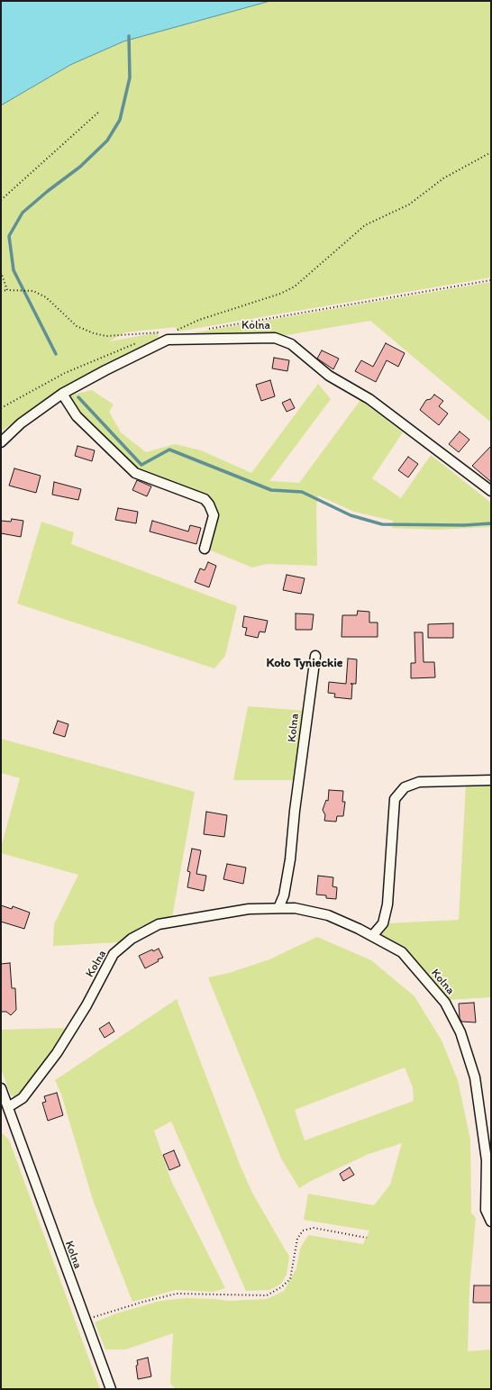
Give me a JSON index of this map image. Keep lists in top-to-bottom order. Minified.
{"streets":{"street":["Kolna"]},"districts":["Koło Tynieckie"]}
